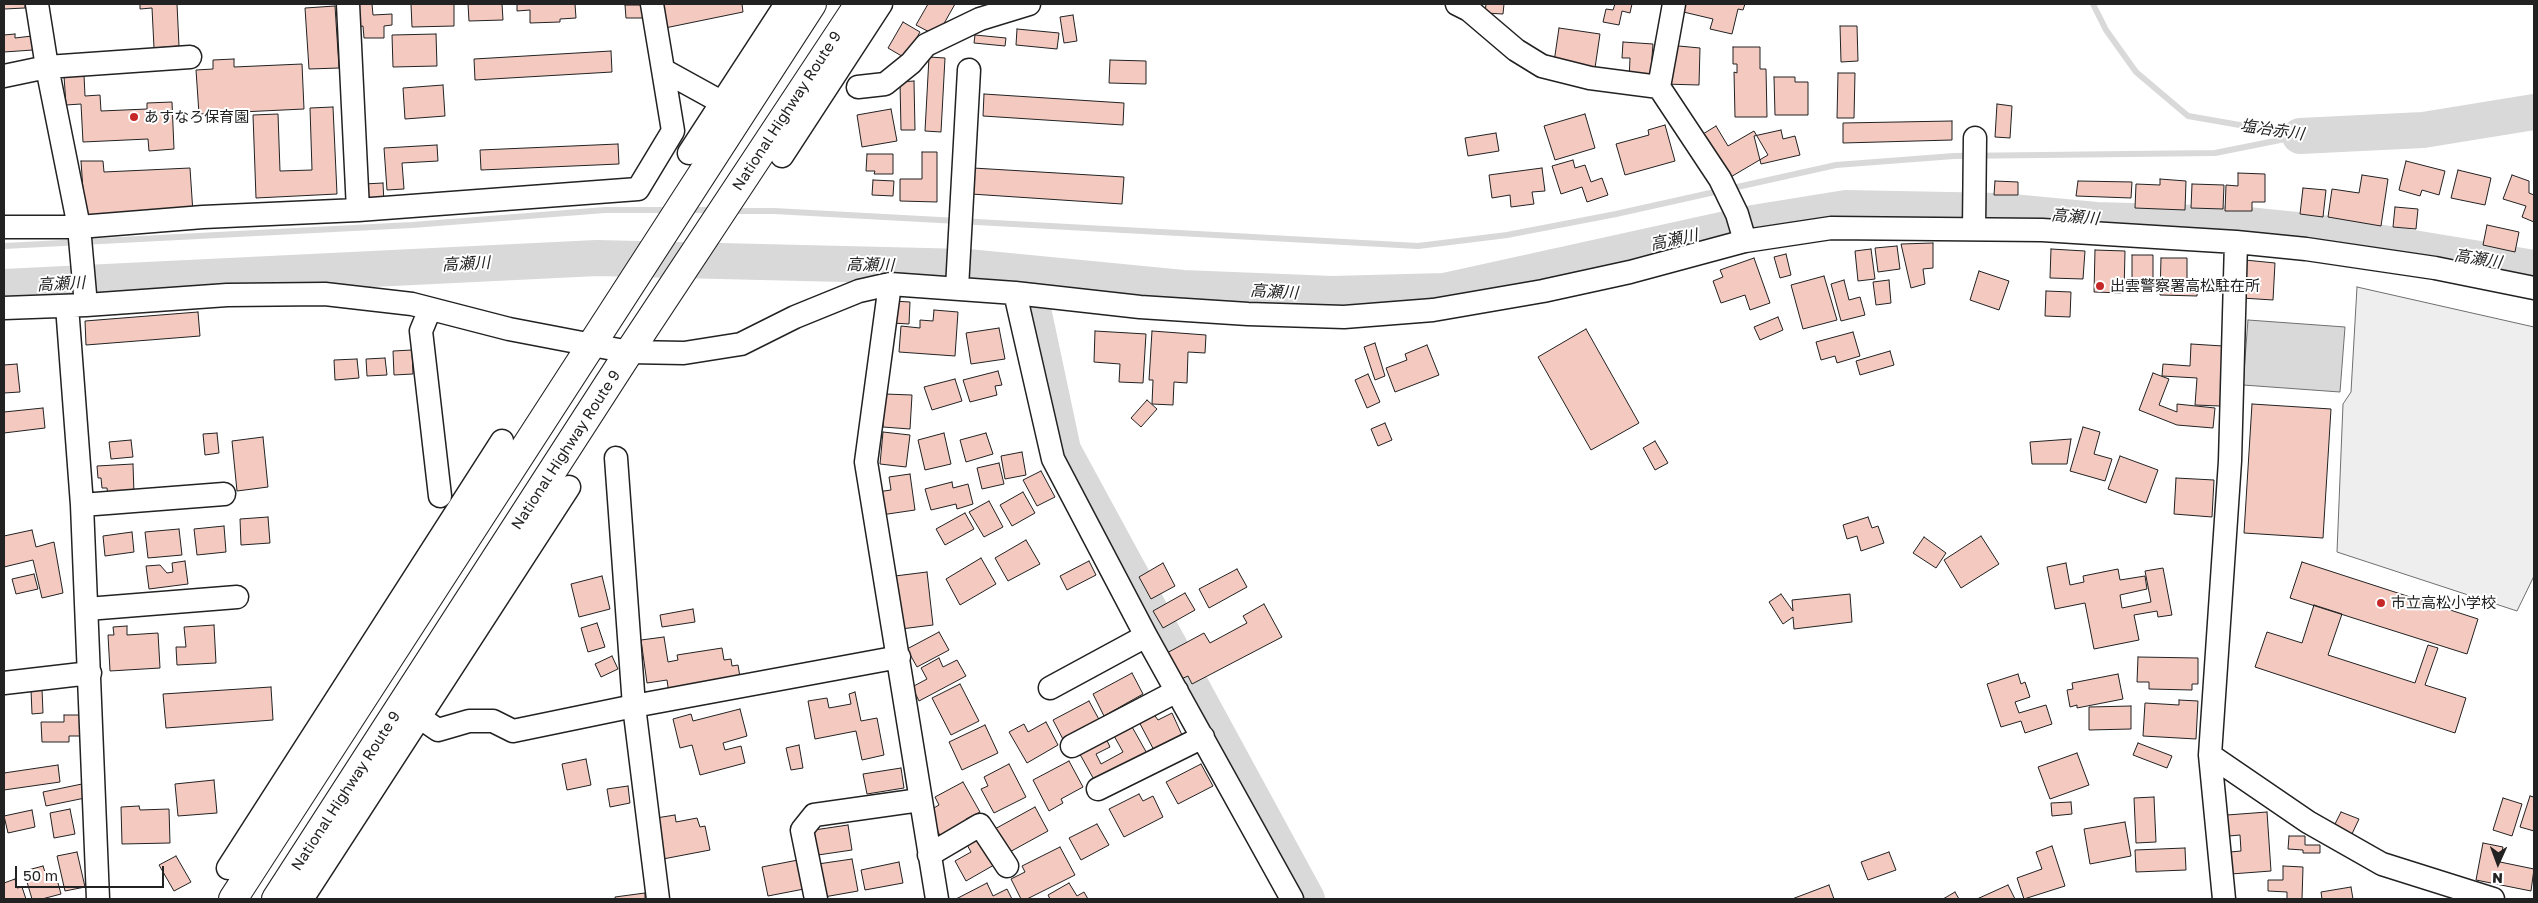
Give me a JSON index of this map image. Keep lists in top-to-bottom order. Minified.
{"streets":{"highway":["National Highway Route 9"]},"water":["塩冶赤川","高瀬川"],"places":["あすなろ保育園","出雲警察署高松駐在所","市立高松小学校"],"scale_bar":"50 m","north":"bottom"}
